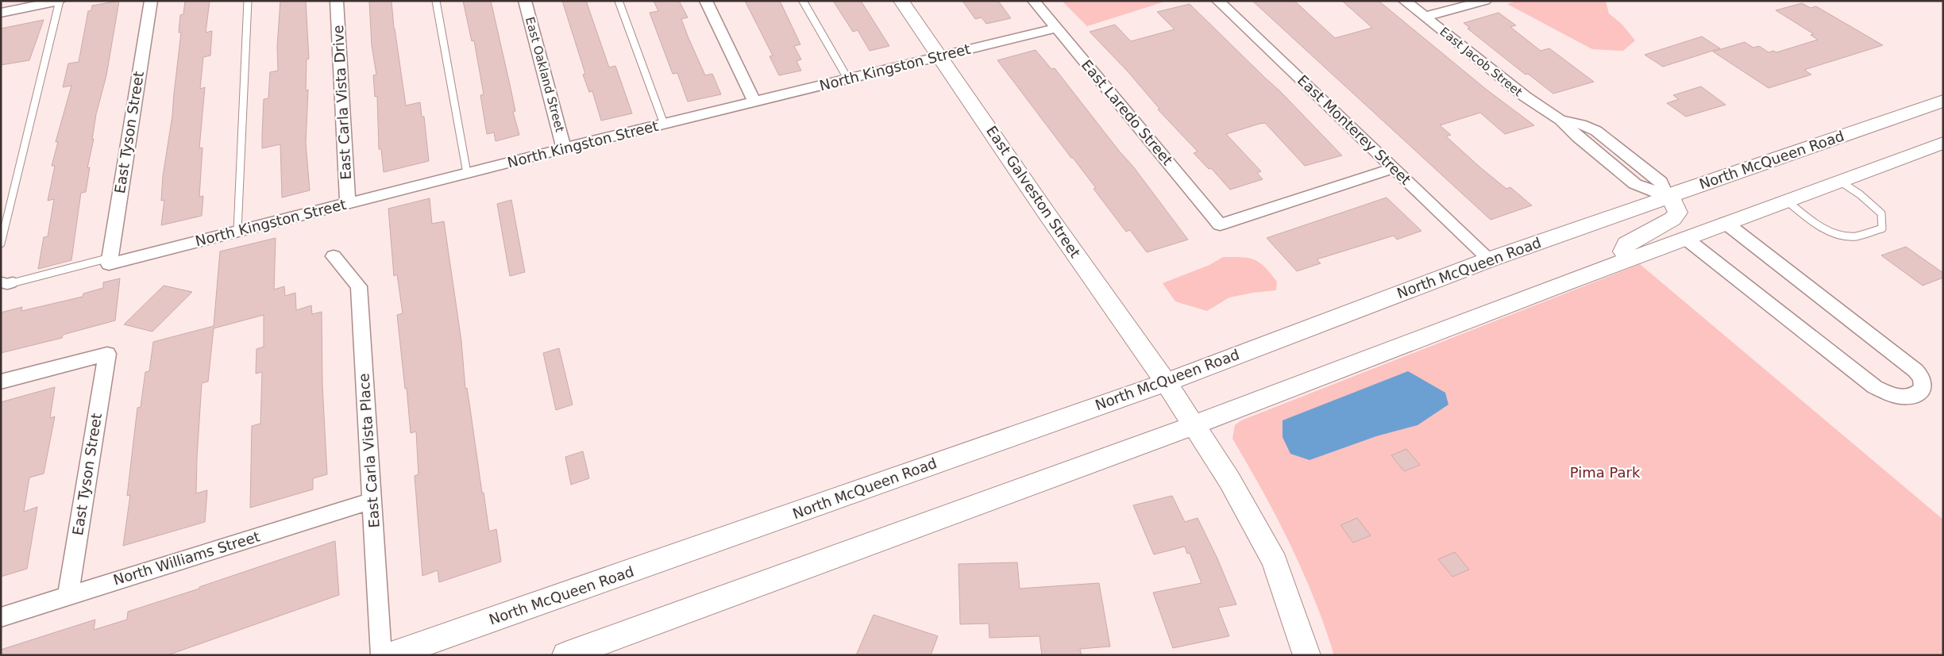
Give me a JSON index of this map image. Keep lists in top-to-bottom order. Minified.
{"streets":{"main road":["North McQueen Road","East Galveston Street"],"street":["East Jacob Street","North Kingston Street","East Oakland Street","East Carla Vista Drive","East Laredo Street","East Monterey Street","East Tyson Street","East Carla Vista Place","North Williams Street"]},"crossings":[["East Jacob Street","North McQueen Road"],["North Kingston Street","East Oakland Street"],["North Kingston Street","East Carla Vista Drive"],["North Kingston Street","East Laredo Street"],["North Kingston Street","East Tyson Street"],["North Kingston Street","East Galveston Street"],["East Laredo Street","East Monterey Street"],["East Monterey Street","North McQueen Road"],["East Tyson Street","North Williams Street"],["North McQueen Road","East Galveston Street"],["East Carla Vista Place","North Williams Street"]],"parks":["Pima Park"]}
